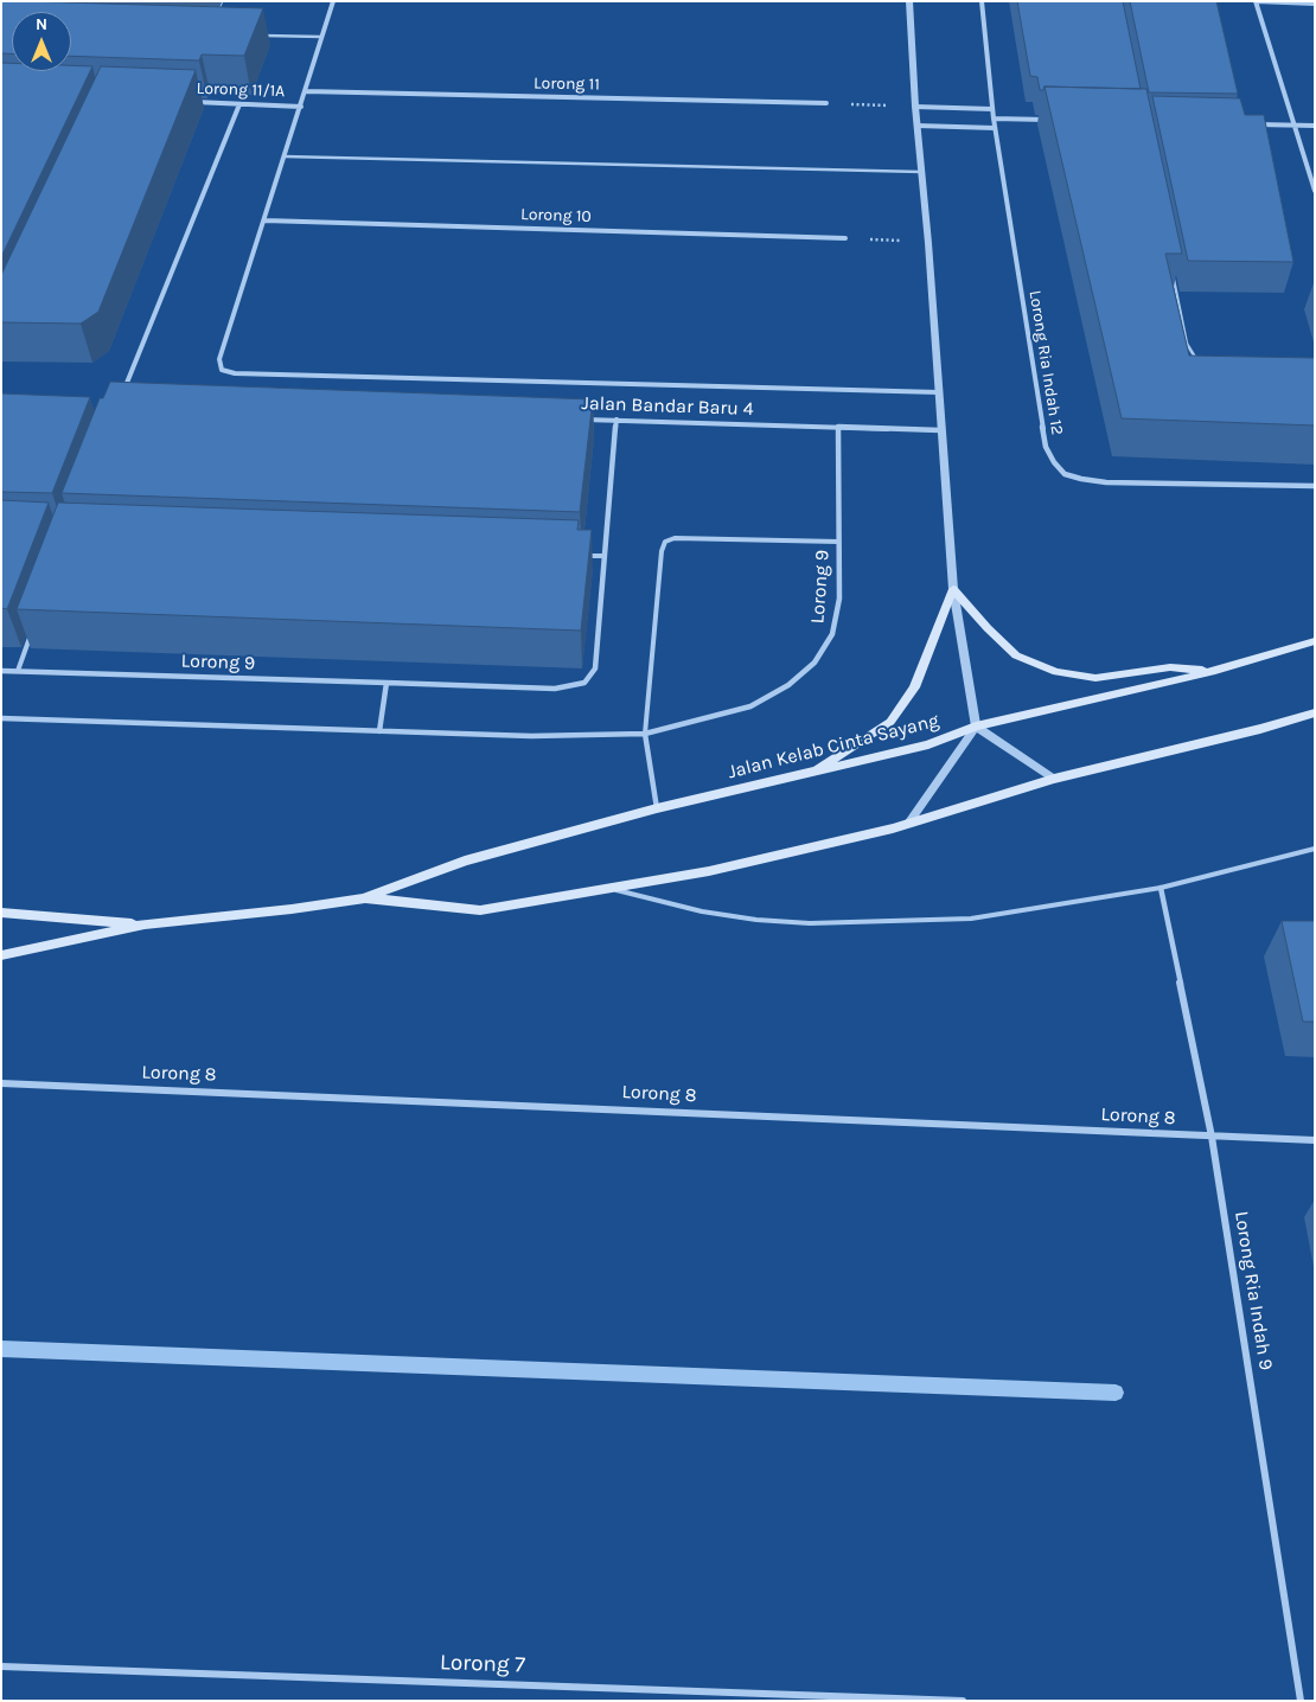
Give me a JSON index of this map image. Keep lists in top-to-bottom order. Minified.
{"streets":{"main road":["Jalan Kelab Cinta Sayang"],"street":["Lorong 11","Lorong 11/1A","Lorong 10","Lorong Ria Indah 12","Jalan Bandar Baru 4","Lorong 9","Lorong 8","Lorong Ria Indah 9","Lorong 7"]},"crossings":[["Lorong 10","Jalan Bandar Baru 4"],["Jalan Bandar Baru 4","Lorong 9"],["Lorong 8","Lorong Ria Indah 9"]],"north":"top"}
